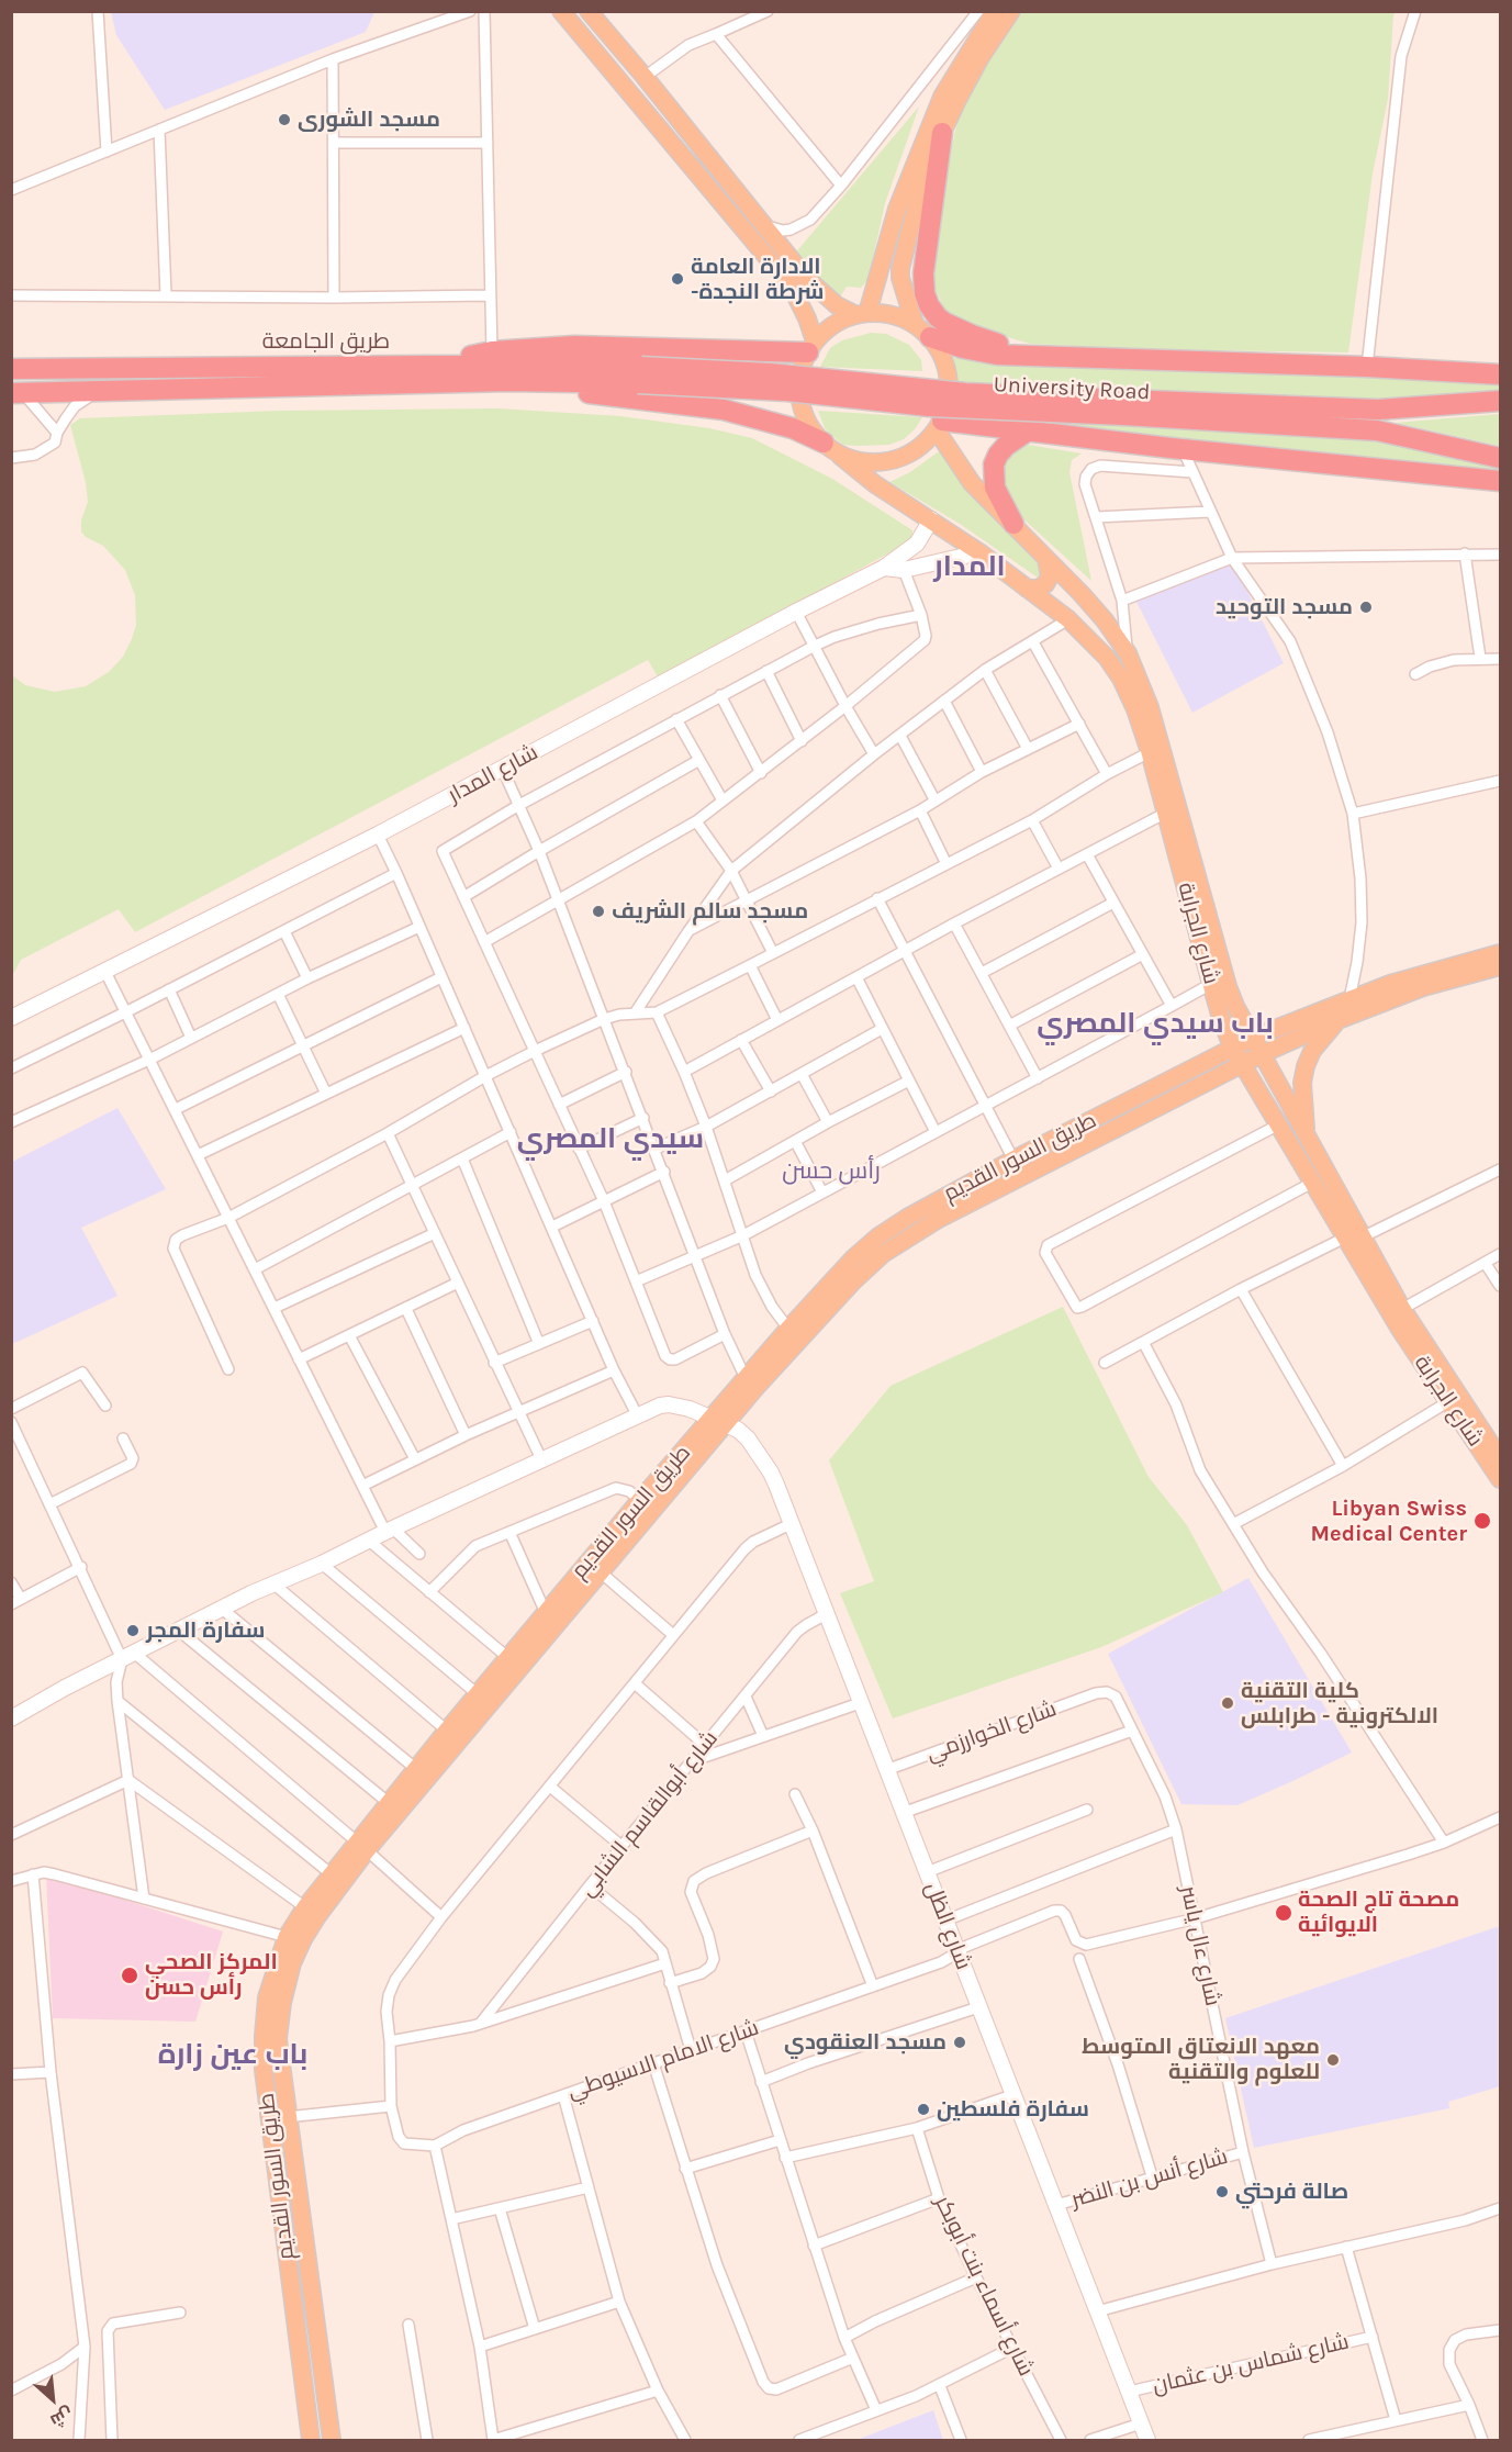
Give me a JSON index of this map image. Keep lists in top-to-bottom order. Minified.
{"streets":{"highway":["طريق الجامعة","University Road"],"main road":["شارع الجرابة","طريق السور القديم"],"street":["شارع المدار","شارع الخوارزمي","شارع أبوالقاسم الشابي","شارع الظل","شارع ءال ياسر","شارع الامام الاسيوطي","شارع أنس بن النضر","شارع أسماء بنت أبوبكر","شارع شماس بن عثمان"]},"crossings":[["طريق الجامعة","University Road"],["شارع المدار","شارع الجرابة"],["شارع الجرابة","طريق السور القديم"],["طريق السور القديم","شارع الظل"],["شارع الخوارزمي","شارع الظل"],["شارع الخوارزمي","شارع ءال ياسر"],["شارع أبوالقاسم الشابي","شارع الظل"],["شارع الظل","شارع الامام الاسيوطي"],["شارع الظل","شارع أنس بن النضر"],["شارع الظل","شارع شماس بن عثمان"],["شارع ءال ياسر","شارع الامام الاسيوطي"],["شارع ءال ياسر","شارع أنس بن النضر"]],"districts":["المدار","باب سيدي المصري","سيدي المصري","رأس حسن","باب عين زارة"],"places":["مسجد الشورى","الادارة العامة -شرطة النجدة","مسجد التوحيد","مسجد سالم الشريف","Libyan Swiss Medical Center","سفارة المجر","كلية التقنية الالكترونية - طرابلس","مصحة تاج الصحة الايوائية","المركز الصحي رأس حسن","مسجد العنقودي","معهد الانعتاق المتوسط للعلوم والتقنية","سفارة فلسطين","صالة فرحتي"],"north":"bottom right"}
